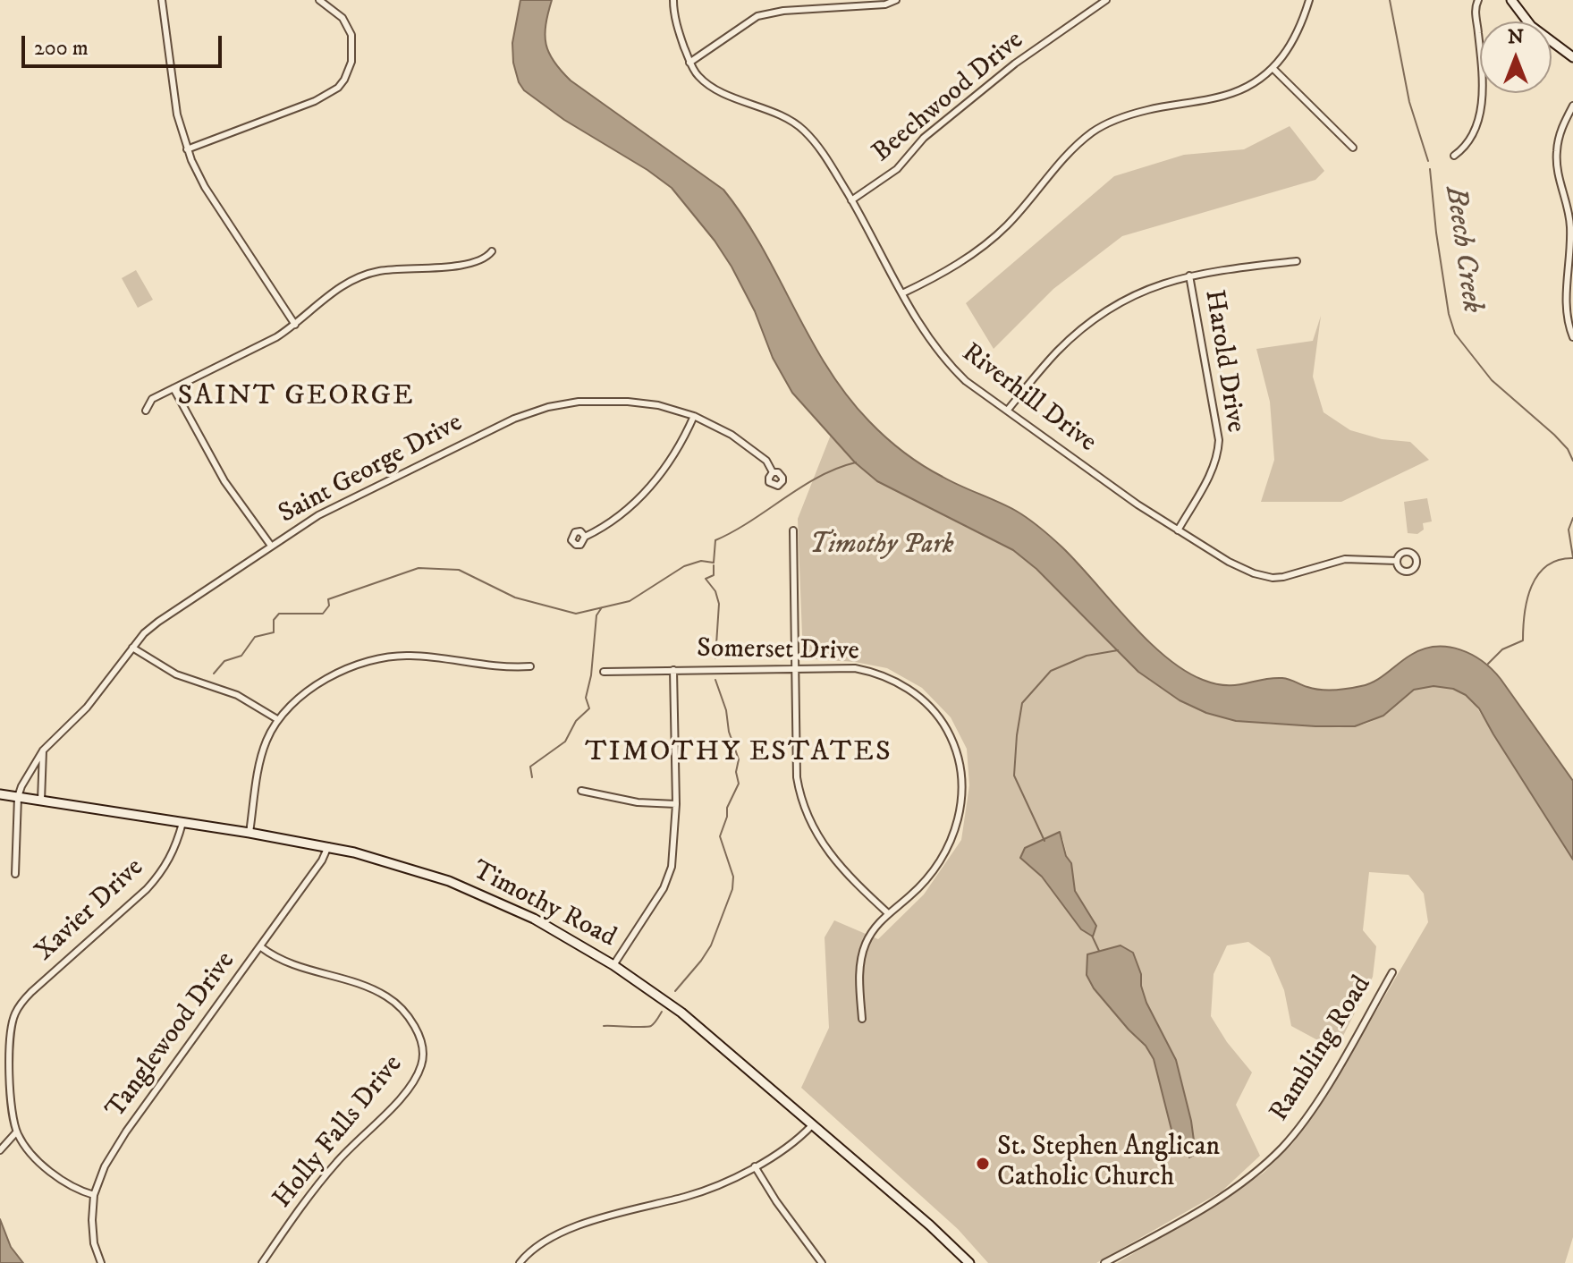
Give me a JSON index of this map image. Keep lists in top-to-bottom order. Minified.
{"streets":{"main road":["Timothy Road"],"street":["Beechwood Drive","Harold Drive","Riverhill Drive","Saint George Drive","Somerset Drive","Xavier Drive","Tanglewood Drive","Rambling Road","Holly Falls Drive"]},"crossings":[["Beechwood Drive","Riverhill Drive"],["Harold Drive","Riverhill Drive"],["Saint George Drive","Timothy Road"],["Timothy Road","Xavier Drive"],["Timothy Road","Tanglewood Drive"],["Tanglewood Drive","Holly Falls Drive"]],"districts":["SAINT GEORGE","TIMOTHY ESTATES"],"water":["Beech Creek"],"parks":["Timothy Park"],"places":["St. Stephen Anglican Catholic Church"],"scale_bar":"200 m","north":"top"}
